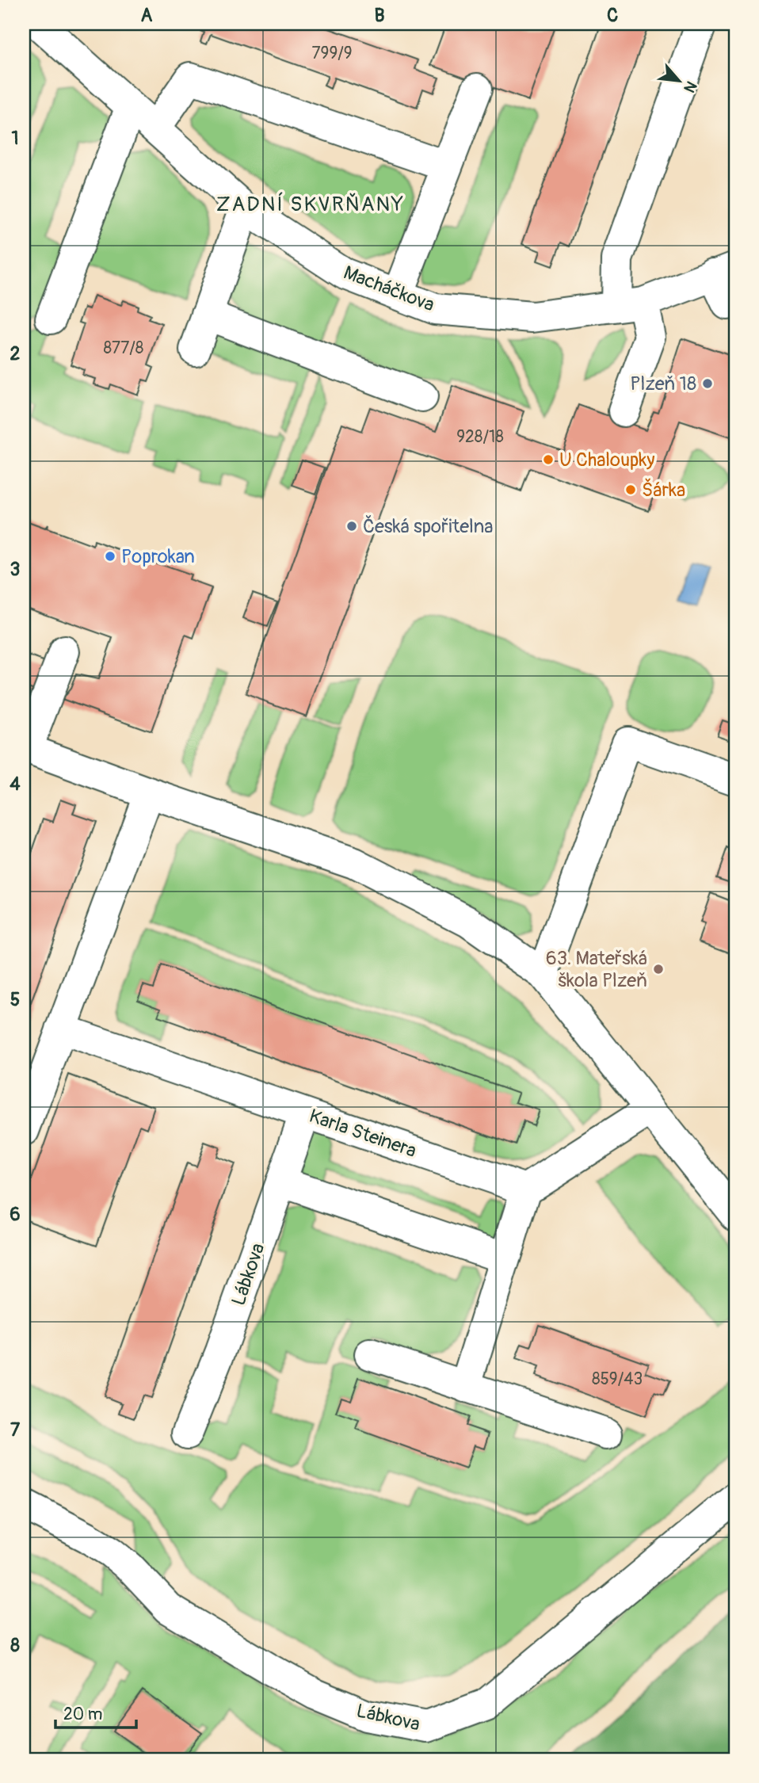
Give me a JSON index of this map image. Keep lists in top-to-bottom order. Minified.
{"streets":{"street":["Macháčkova","Karla Steinera","Lábkova"]},"crossings":[["Karla Steinera","Lábkova"]],"districts":["ZADNÍ SKVRŇANY"],"places":["Plzeň 18","U Chaloupky","Šárka","Česká spořitelna","Poprokan","63. Mateřská škola Plzeň"],"house_numbers":["799/9","877/8","928/18","859/43"],"scale_bar":"20 m","north":"bottom right","grid":{"columns":["A","B","C"],"rows":["1","2","3","4","5","6","7","8"]}}
